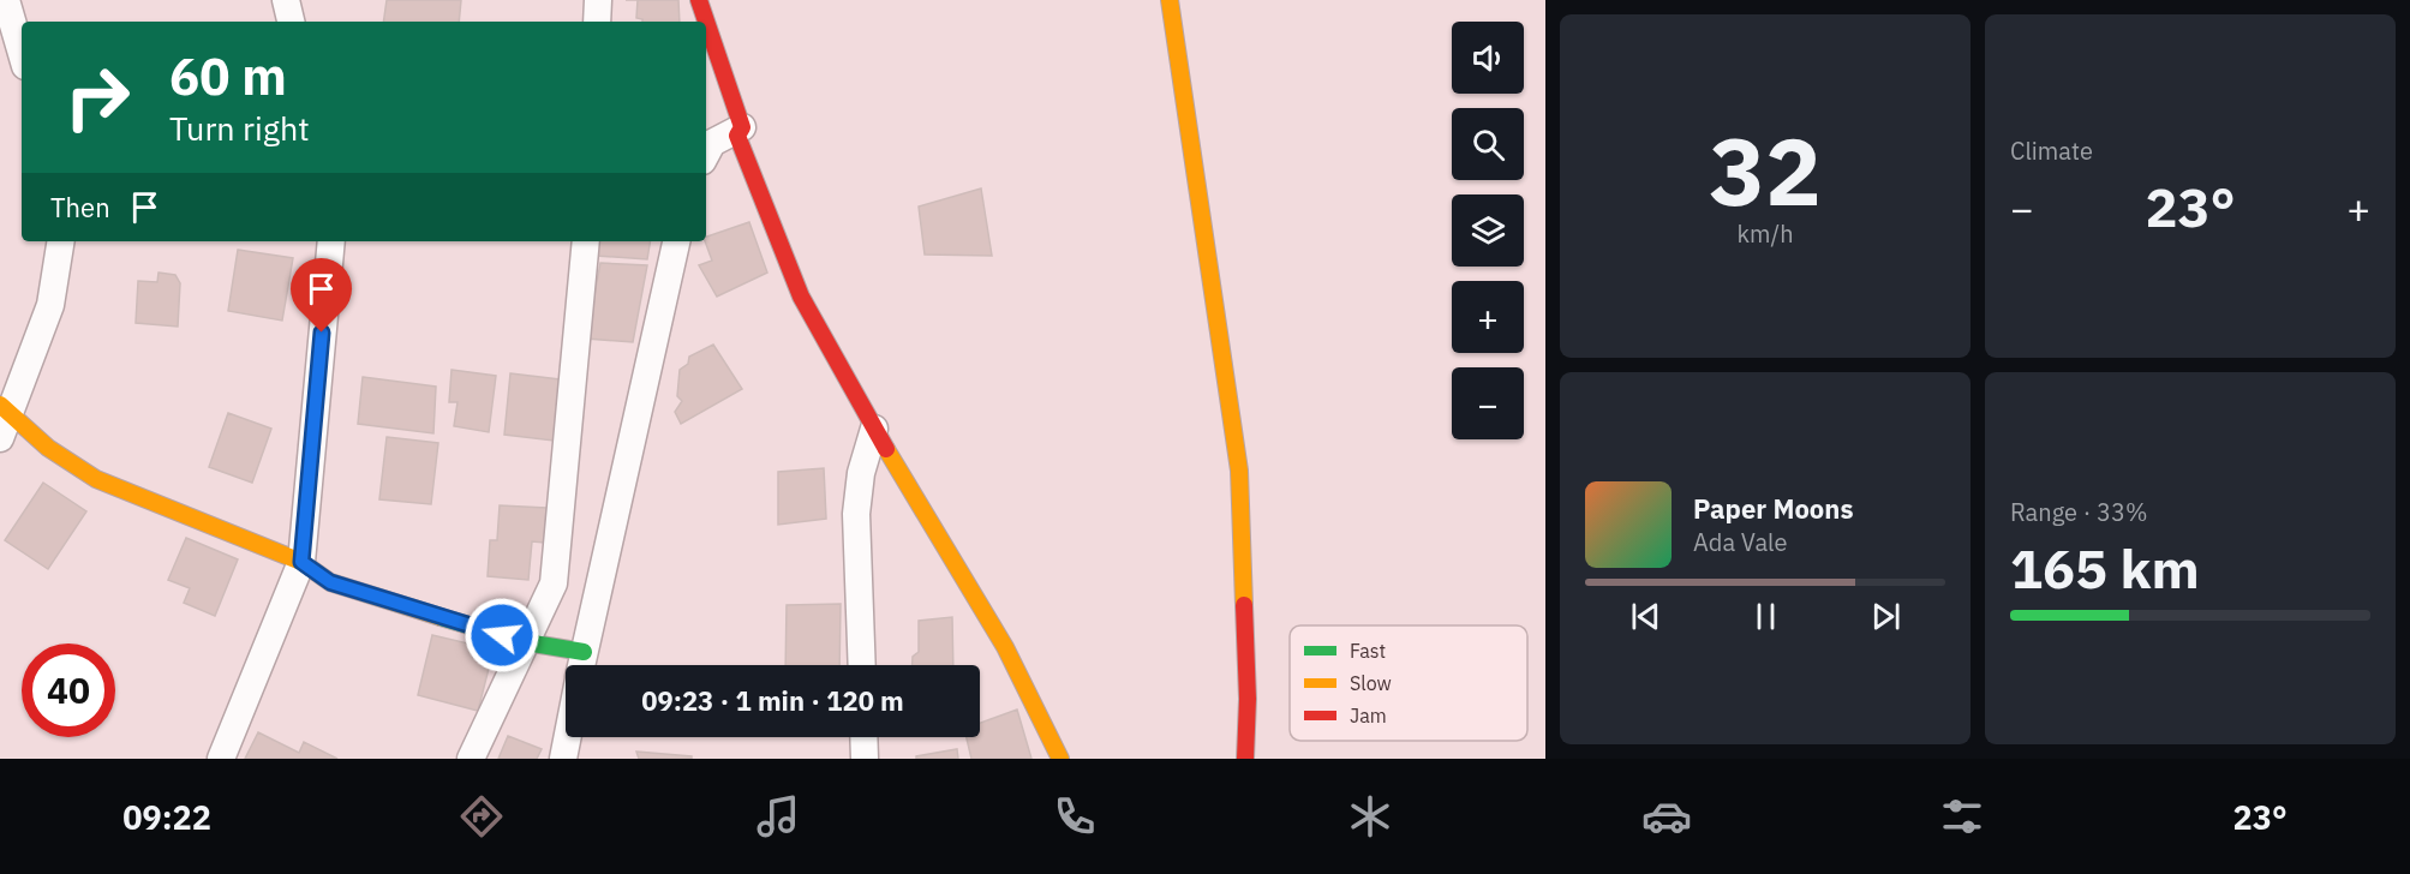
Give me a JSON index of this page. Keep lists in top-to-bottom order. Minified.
{"legend":["Fast","Slow","Jam"],"page":{"tile":[["32","km/h"],"Climate",["Range · 33%","165 km"]],"map_buttons":["+","−"],"turn":["60 m","Turn right"],"then":"Then","heat":["−","23°","+"],"song":["Paper Moons","Ada Vale"],"limit":"40","trip":"09:23 · 1 min · 120 m","tabs":["09:22","23°"]}}
